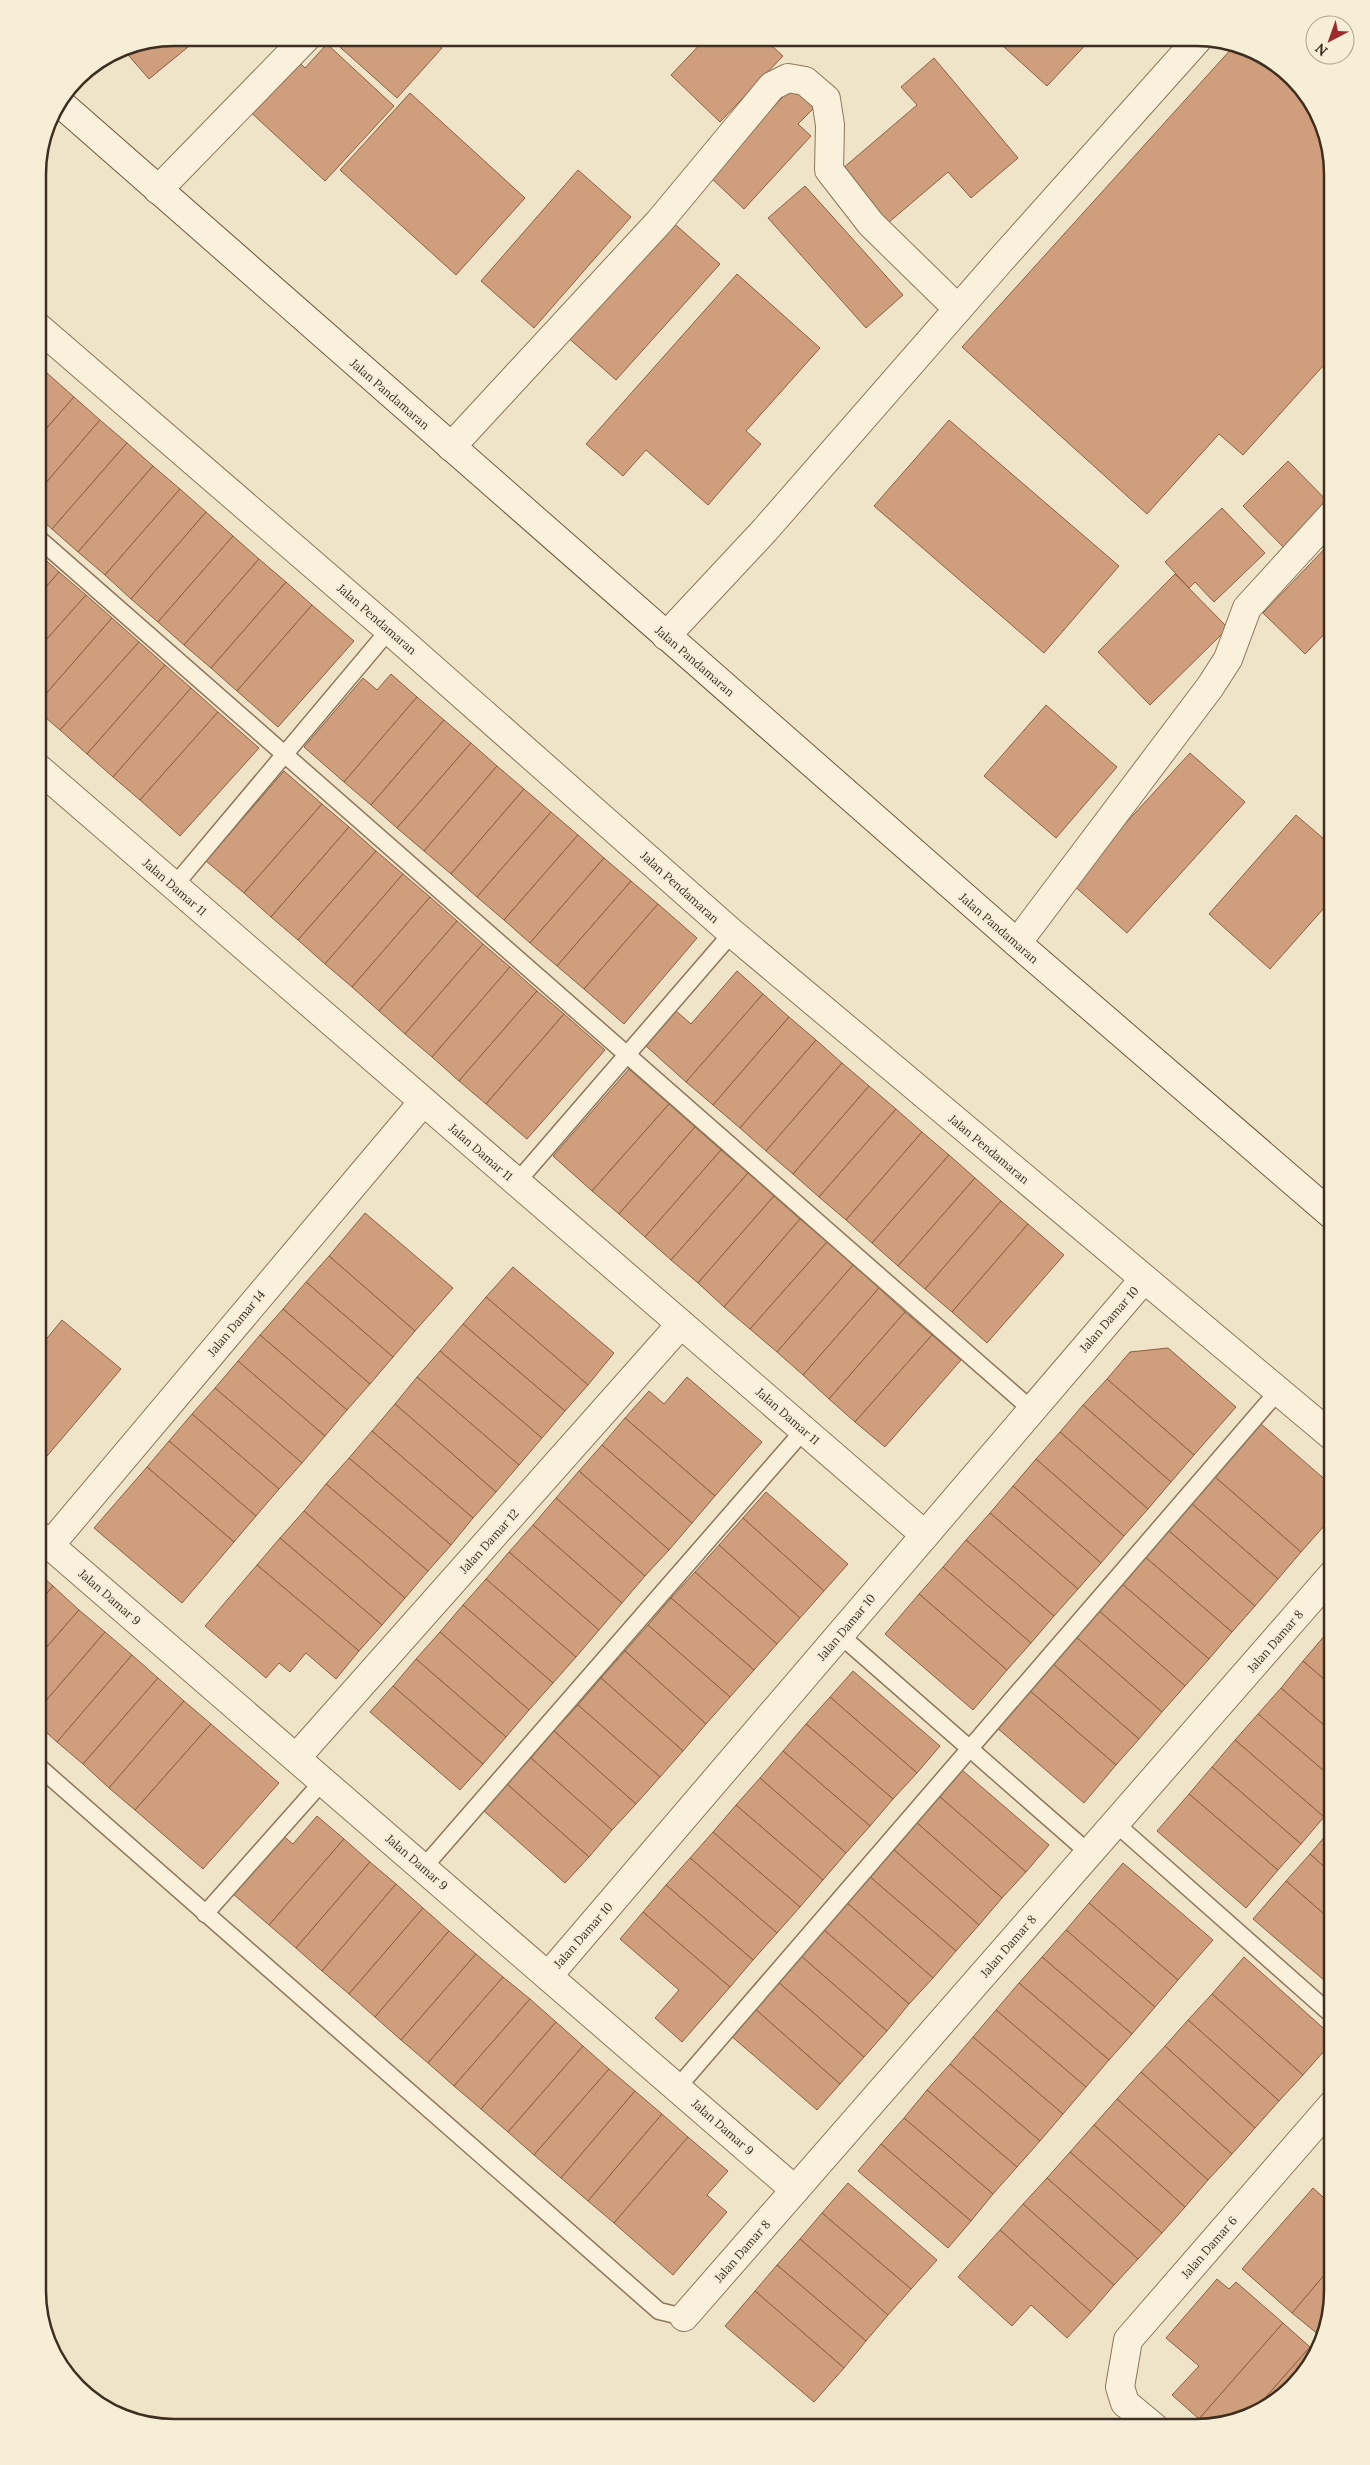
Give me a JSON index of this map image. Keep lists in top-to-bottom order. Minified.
{"streets":{"street":["Jalan Pandamaran","Jalan Pendamaran","Jalan Damar 11","Jalan Damar 10","Jalan Damar 14","Jalan Damar 12","Jalan Damar 9","Jalan Damar 8","Jalan Damar 6"]},"crossings":[["Jalan Pendamaran","Jalan Damar 10"],["Jalan Damar 11","Jalan Damar 10"],["Jalan Damar 11","Jalan Damar 14"],["Jalan Damar 11","Jalan Damar 12"],["Jalan Damar 10","Jalan Damar 9"],["Jalan Damar 12","Jalan Damar 9"],["Jalan Damar 9","Jalan Damar 8"]],"north":"bottom left"}
